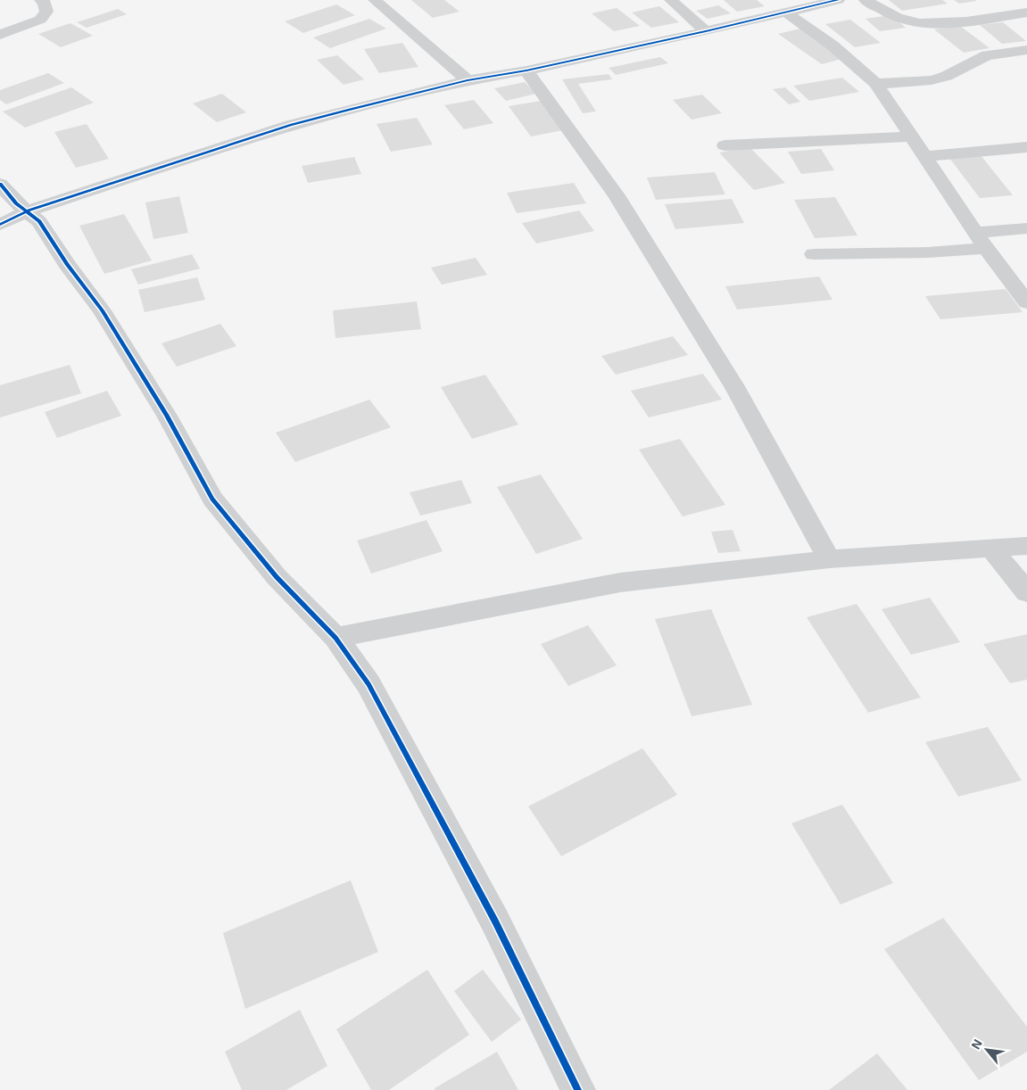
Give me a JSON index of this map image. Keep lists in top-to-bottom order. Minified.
{"north":"top left"}
